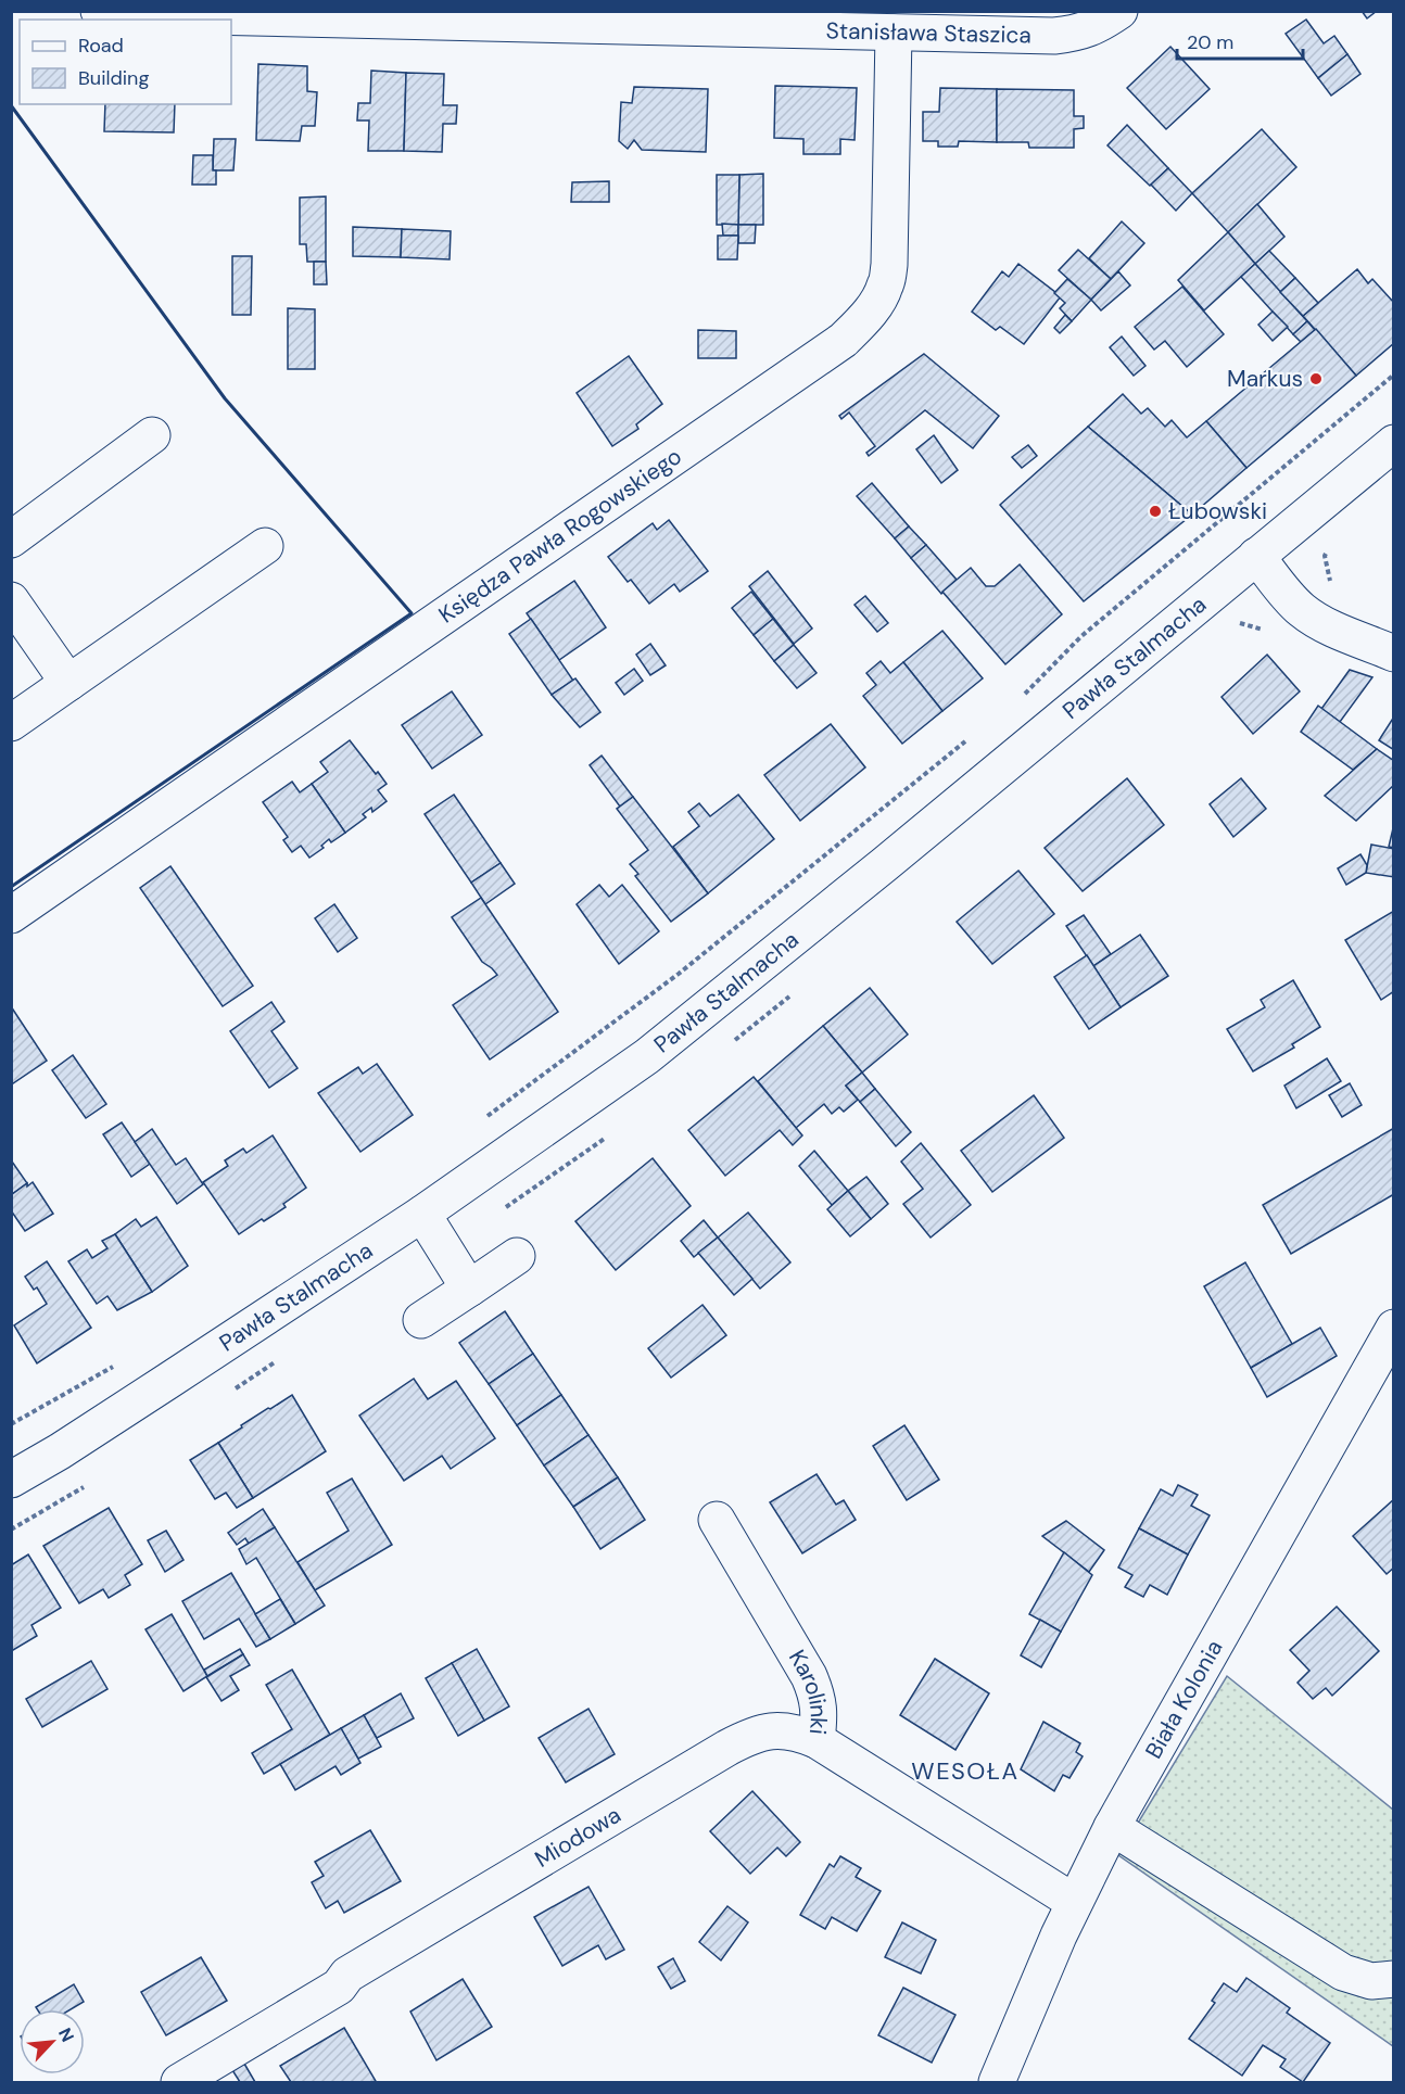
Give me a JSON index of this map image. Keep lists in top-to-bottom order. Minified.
{"streets":{"street":["Stanisława Staszica","Księdza Pawła Rogowskiego","Pawła Stalmacha","Karolinki","Biała Kolonia","Miodowa"]},"crossings":[["Stanisława Staszica","Księdza Pawła Rogowskiego"],["Karolinki","Biała Kolonia"],["Karolinki","Miodowa"]],"districts":["WESOŁA"],"places":["Markus","Łubowski"],"legend":["Road","Building"],"scale_bar":"20 m","north":"top right"}
